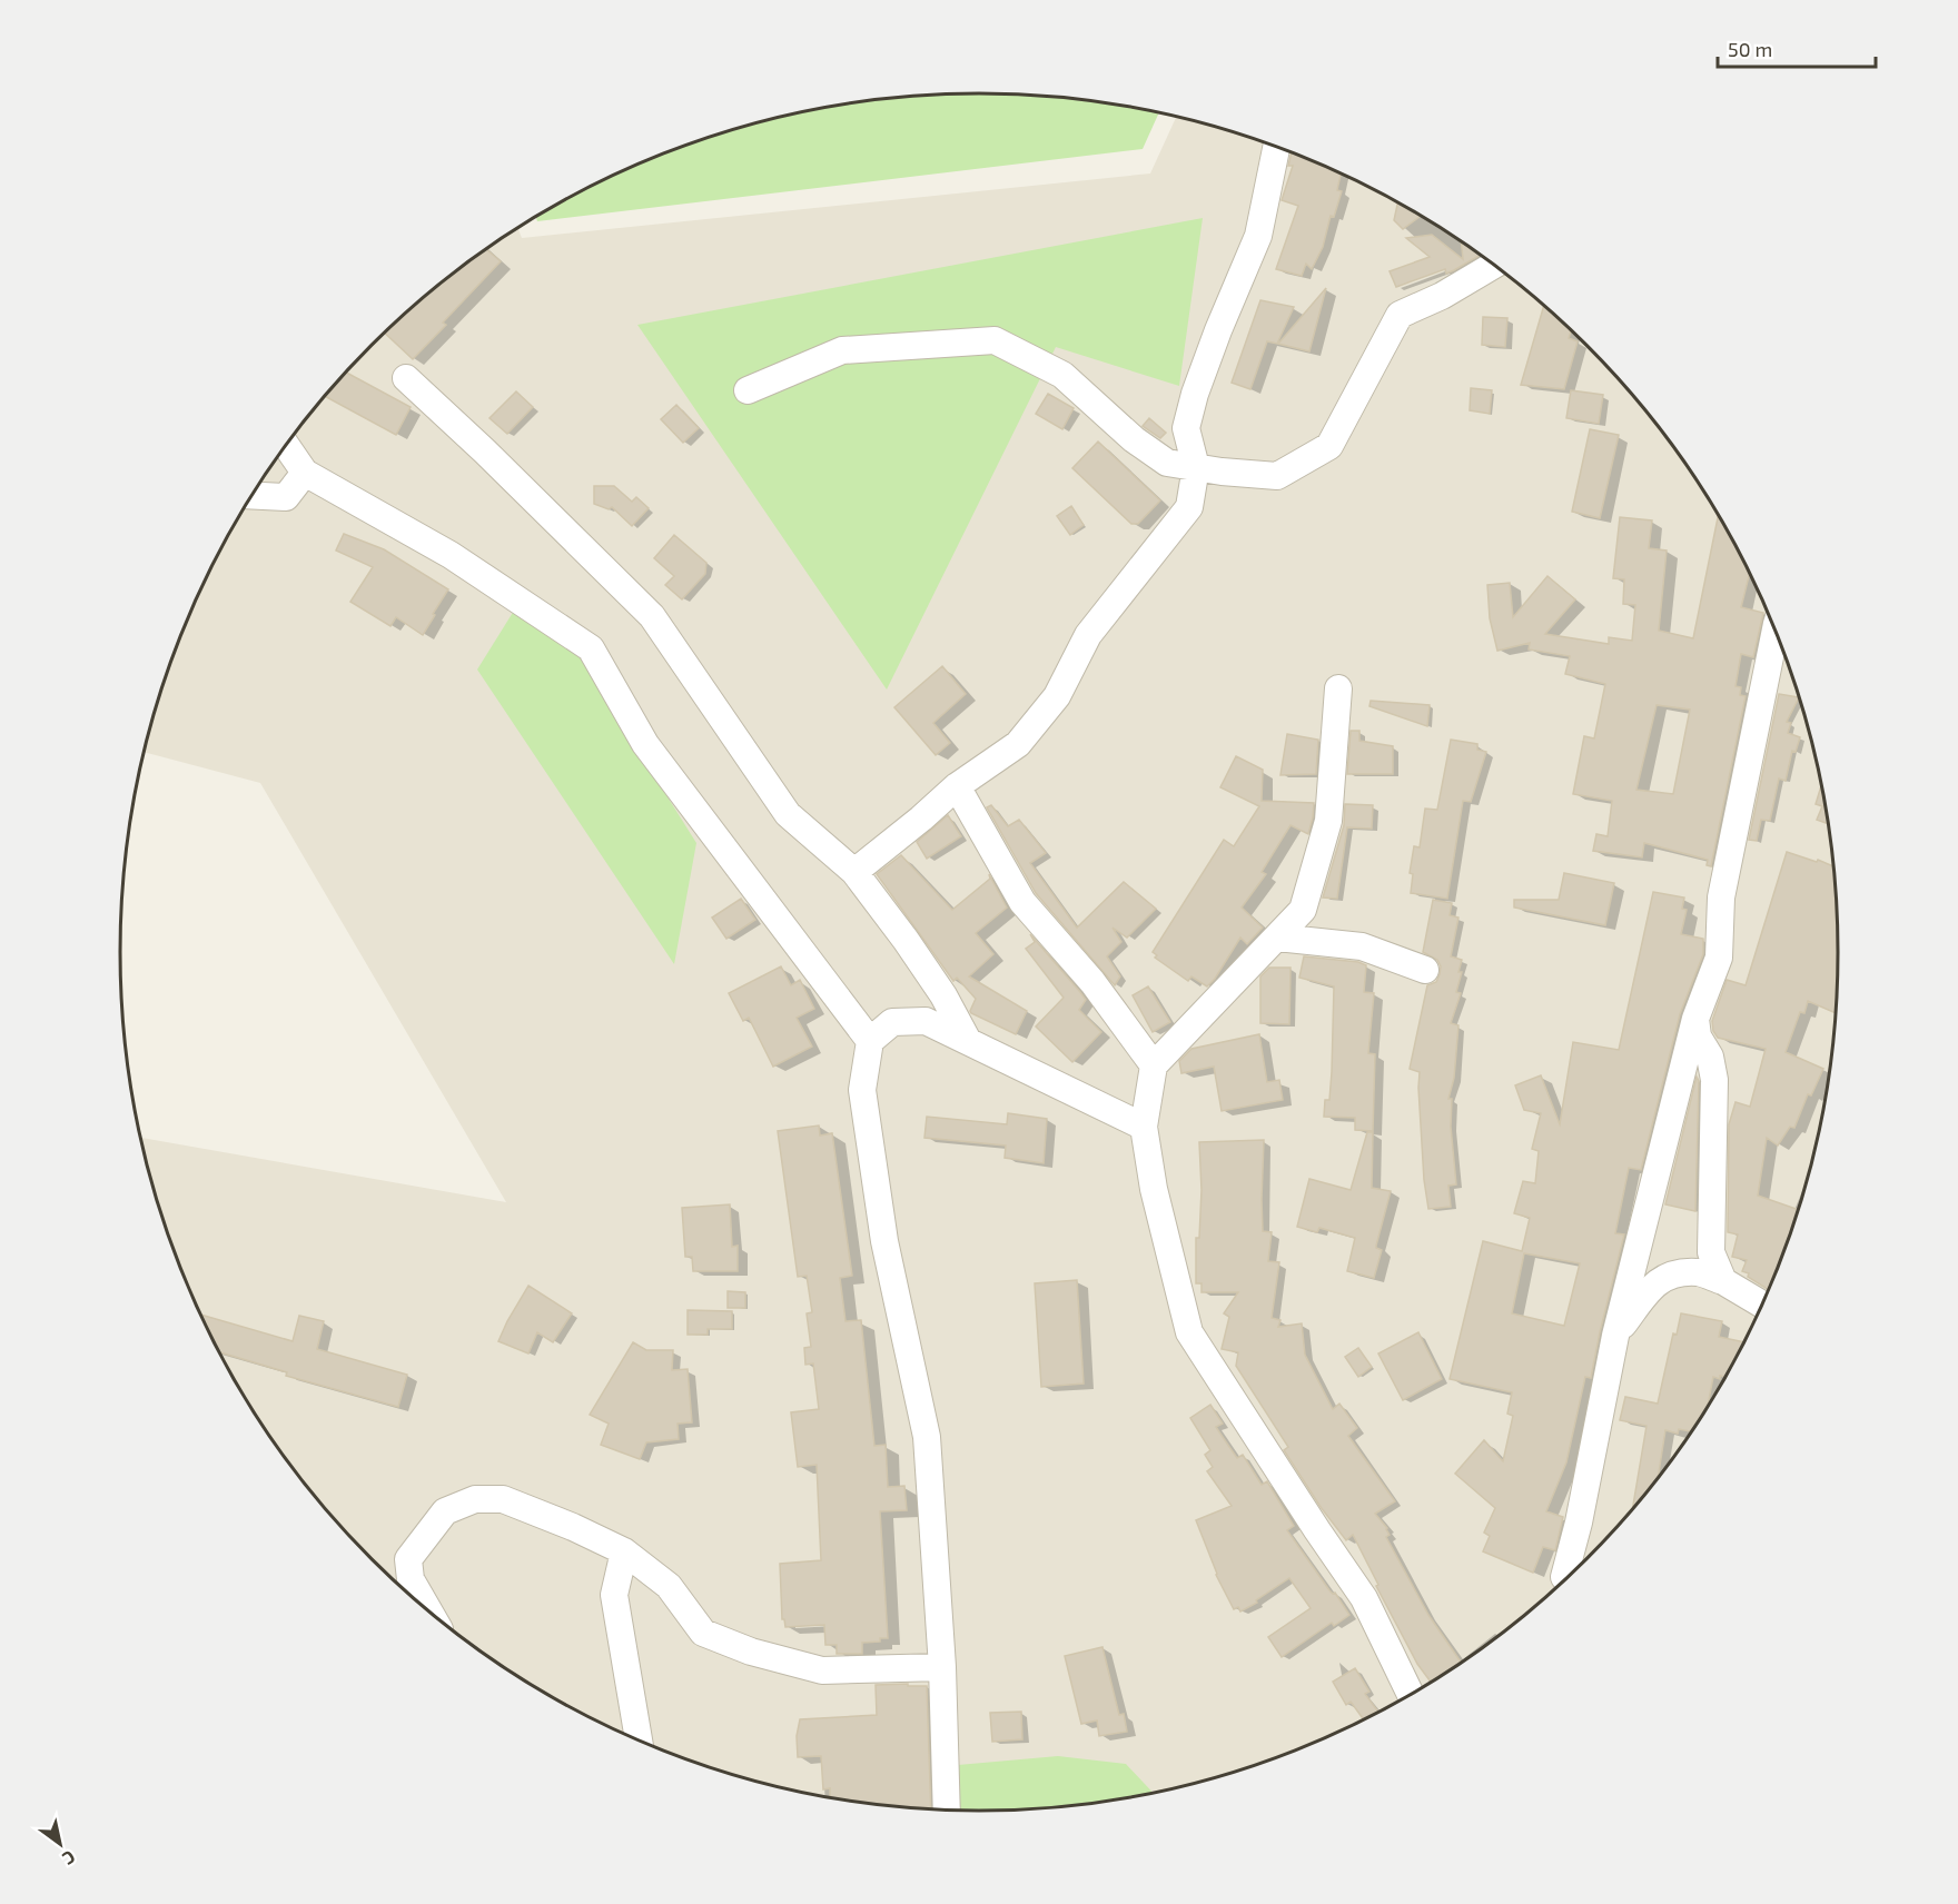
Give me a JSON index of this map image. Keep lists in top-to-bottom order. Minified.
{"scale_bar":"50 m","north":"bottom right"}
